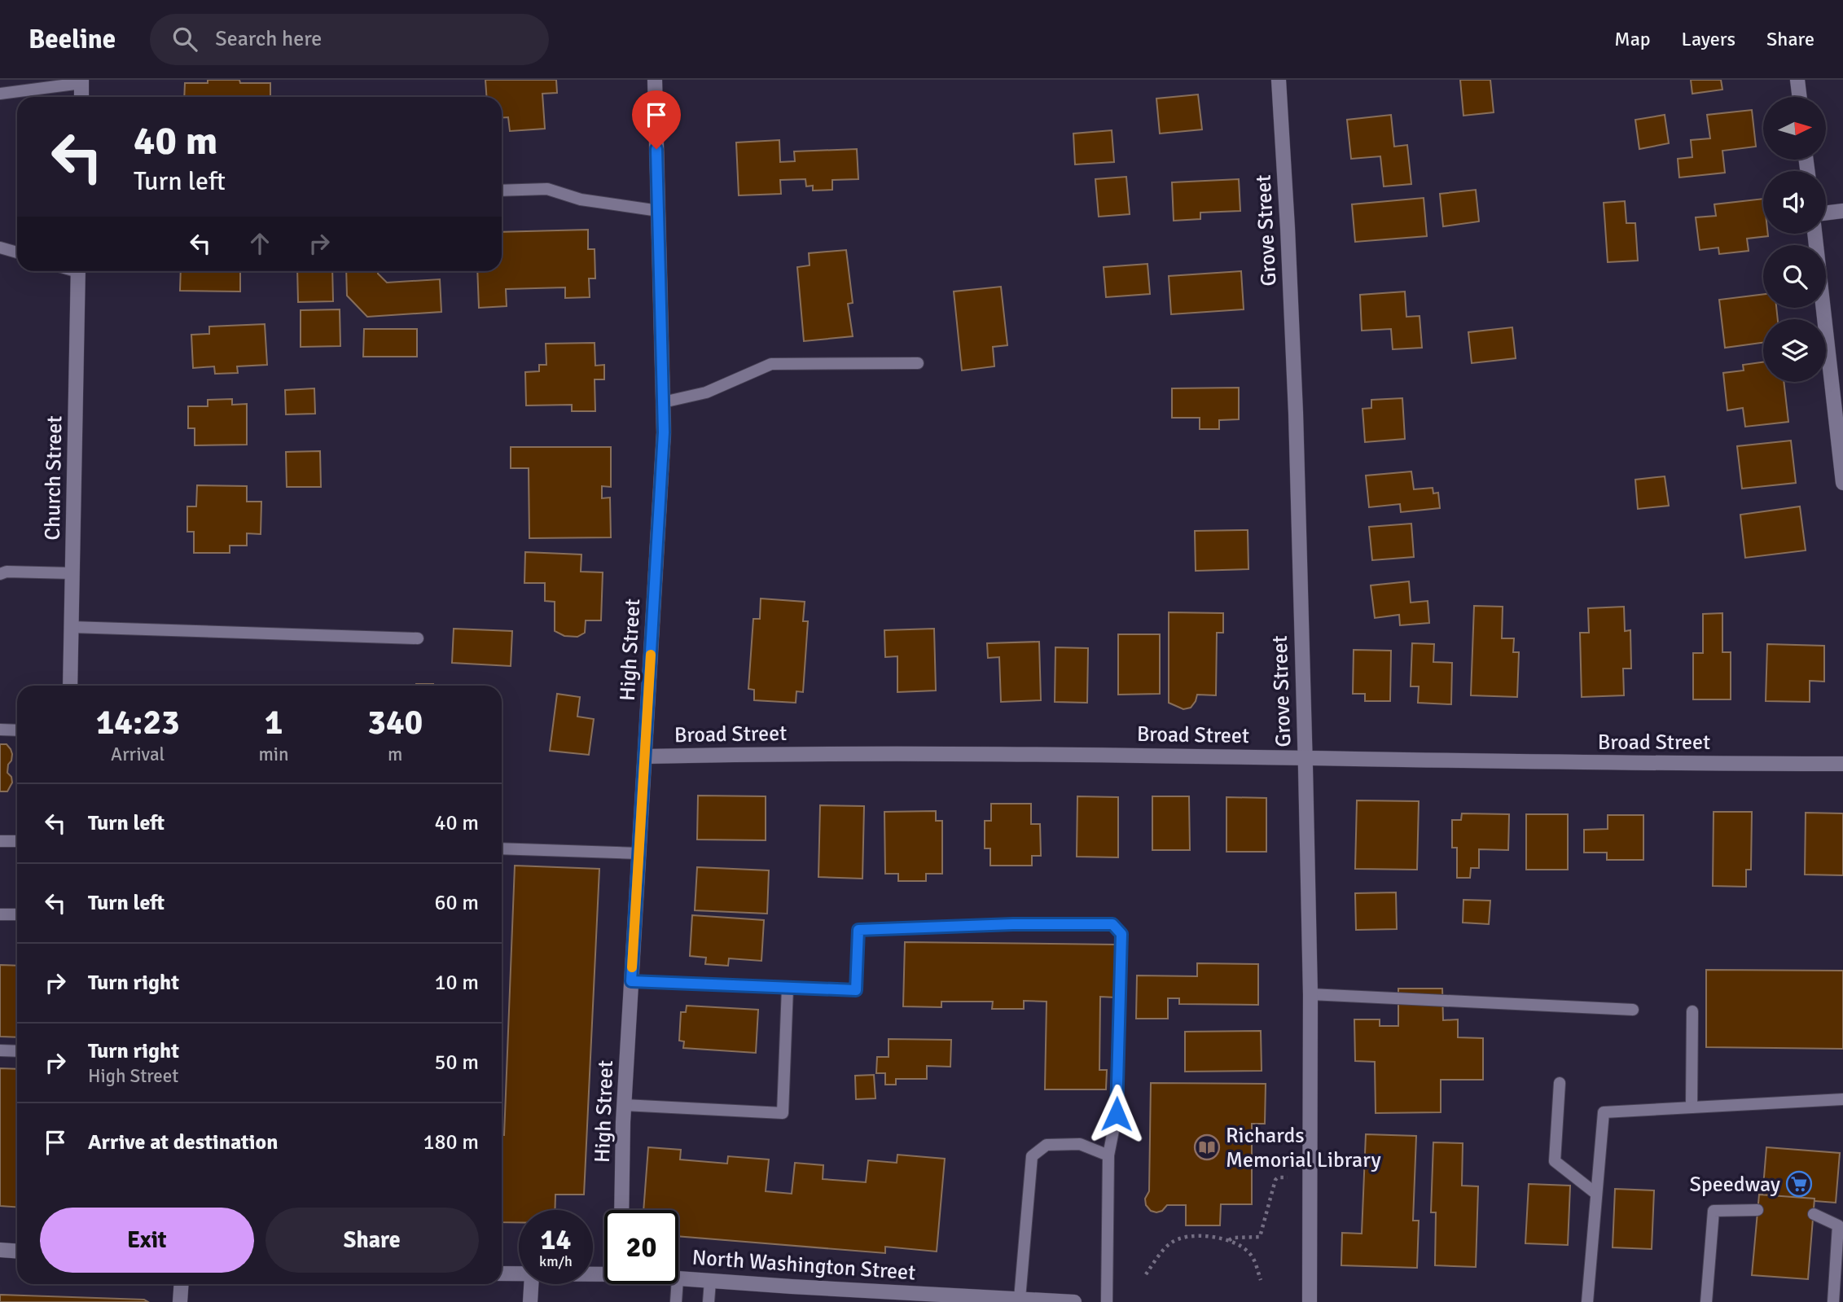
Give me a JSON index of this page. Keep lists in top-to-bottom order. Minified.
{"streets":{"street":["Grove Street","Church Street","High Street","Broad Street","North Washington Street"]},"crossings":[["Grove Street","Broad Street"],["High Street","Broad Street"]],"places":{"library":["Richards Memorial Library"],"supermarket":["Speedway"]},"north":"right","page":{"header":"Beeline","search":"Search here","nav":["Map","Layers","Share"],"turn":["40 m","Turn left"],"eta":["14:23","Arrival","1","min","340","m"],"list":[{"name":"Turn left","value":"40 m"},{"name":"Turn left","value":"60 m"},{"name":"Turn right","value":"10 m"},{"name":"Turn right","note":"High Street","value":"50 m"},{"name":"Arrive at destination","value":"180 m"}],"buttons":["Exit","Share"],"speed":"14 km/h","limit":"20"}}
